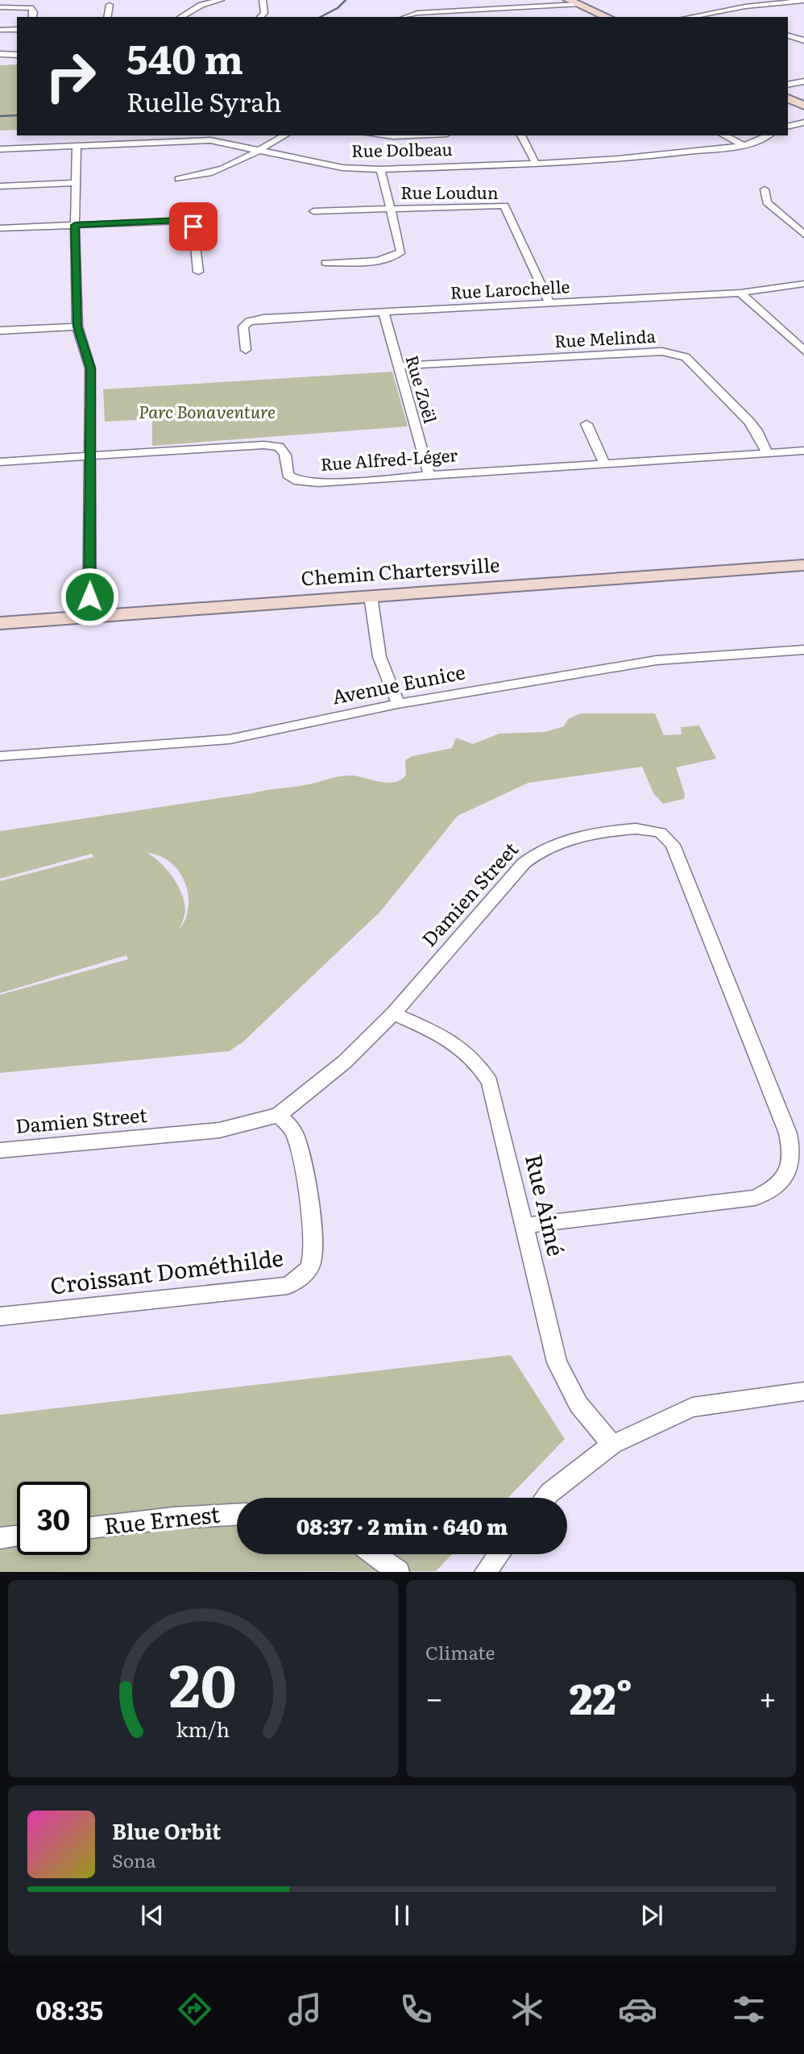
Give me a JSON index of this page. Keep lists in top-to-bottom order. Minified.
{"streets":{"street":["Rue Dolbeau","Rue Loudun","Rue Larochelle","Rue Melinda","Rue Zoël","Rue Alfred-Léger","Chemin Chartersville","Avenue Eunice","Damien Street","Rue Aimé","Croissant Dométhilde","Rue Ernest"]},"crossings":[["Rue Loudun","Rue Larochelle"],["Rue Larochelle","Rue Zoël"],["Rue Melinda","Rue Zoël"],["Rue Melinda","Rue Alfred-Léger"],["Rue Zoël","Rue Alfred-Léger"],["Damien Street","Rue Aimé"],["Damien Street","Croissant Dométhilde"]],"parks":["Parc Bonaventure"],"page":{"turn":["540 m","Ruelle Syrah"],"limit":"30","trip":"08:37 · 2 min · 640 m","tile":"Climate","heat":["−","22°","+"],"song":["Blue Orbit","Sona"],"tabs":"08:35","gauge":["20","km/h"]}}
